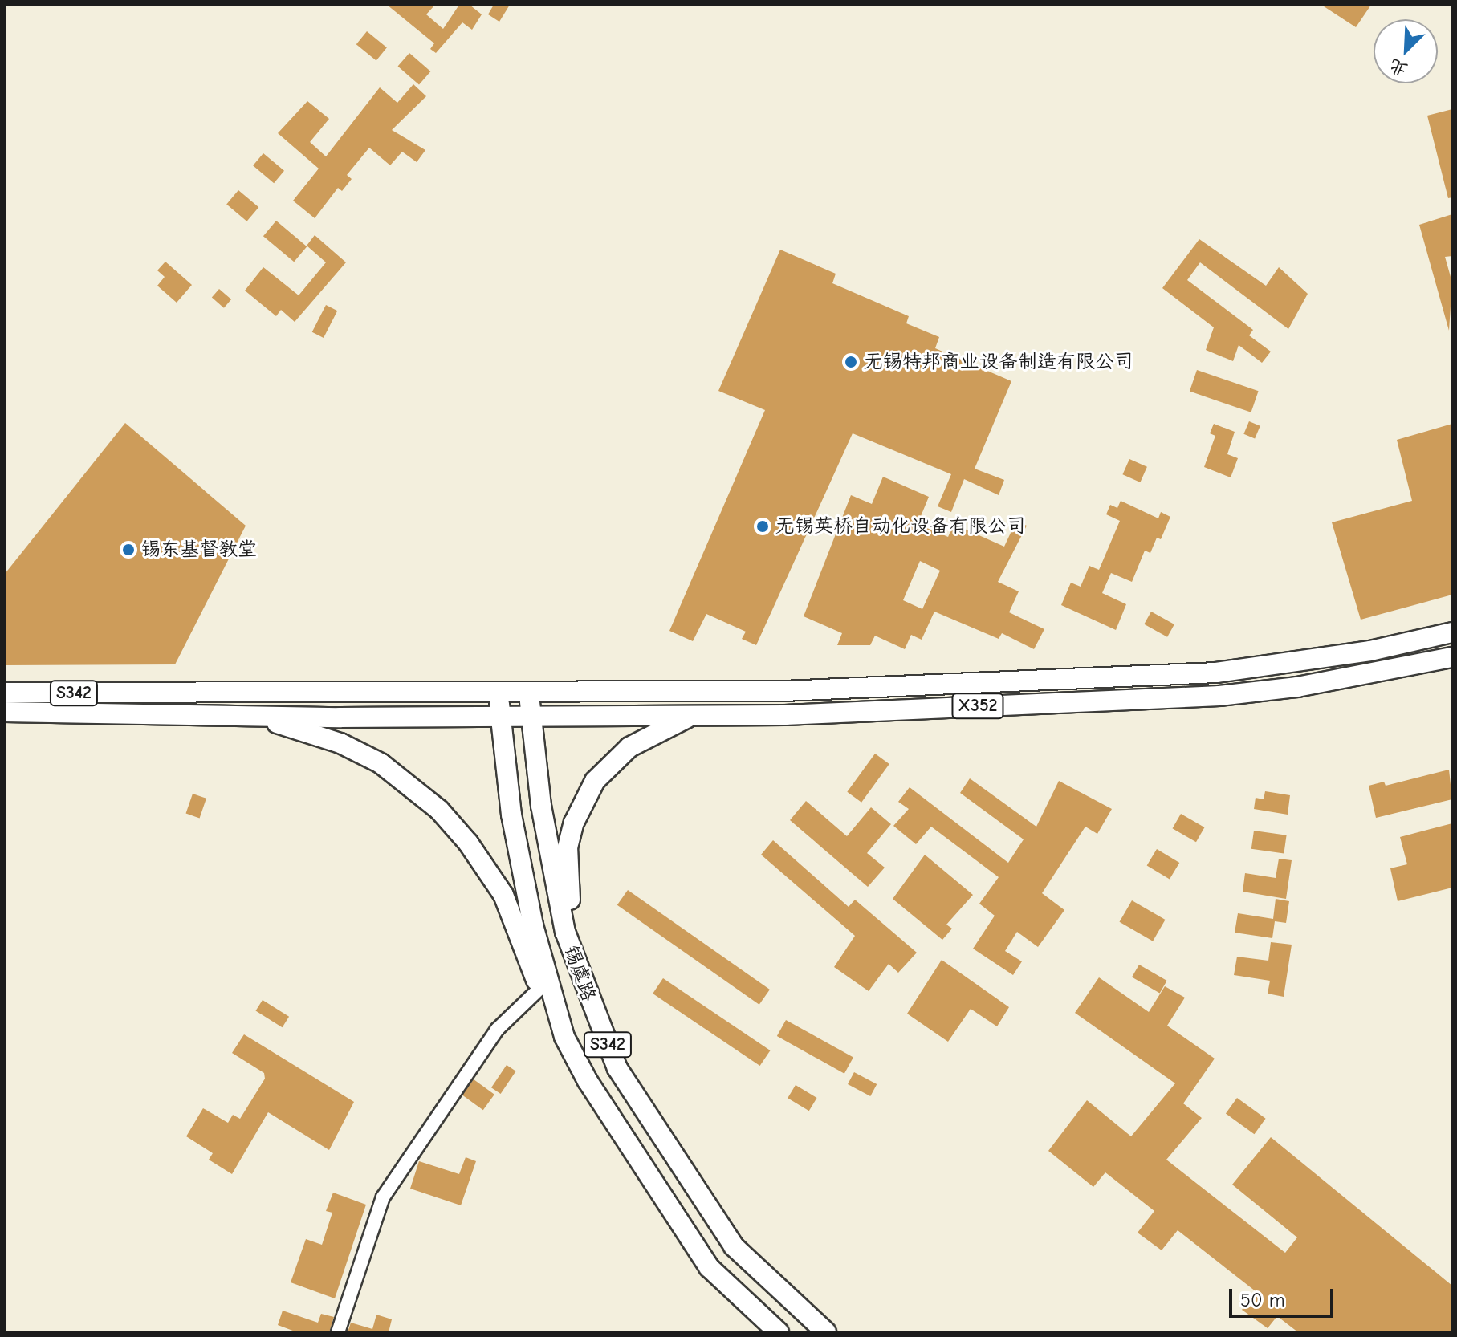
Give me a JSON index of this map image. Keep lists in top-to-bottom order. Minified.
{"streets":{"main road":["S342","X352","锡虞路"]},"crossings":[["S342","X352"],["S342","锡虞路"],["X352","锡虞路"]],"places":["无锡特邦商业设备制造有限公司","无锡英桥自动化设备有限公司","锡东基督教堂"],"scale_bar":"50 m","north":"bottom left"}
